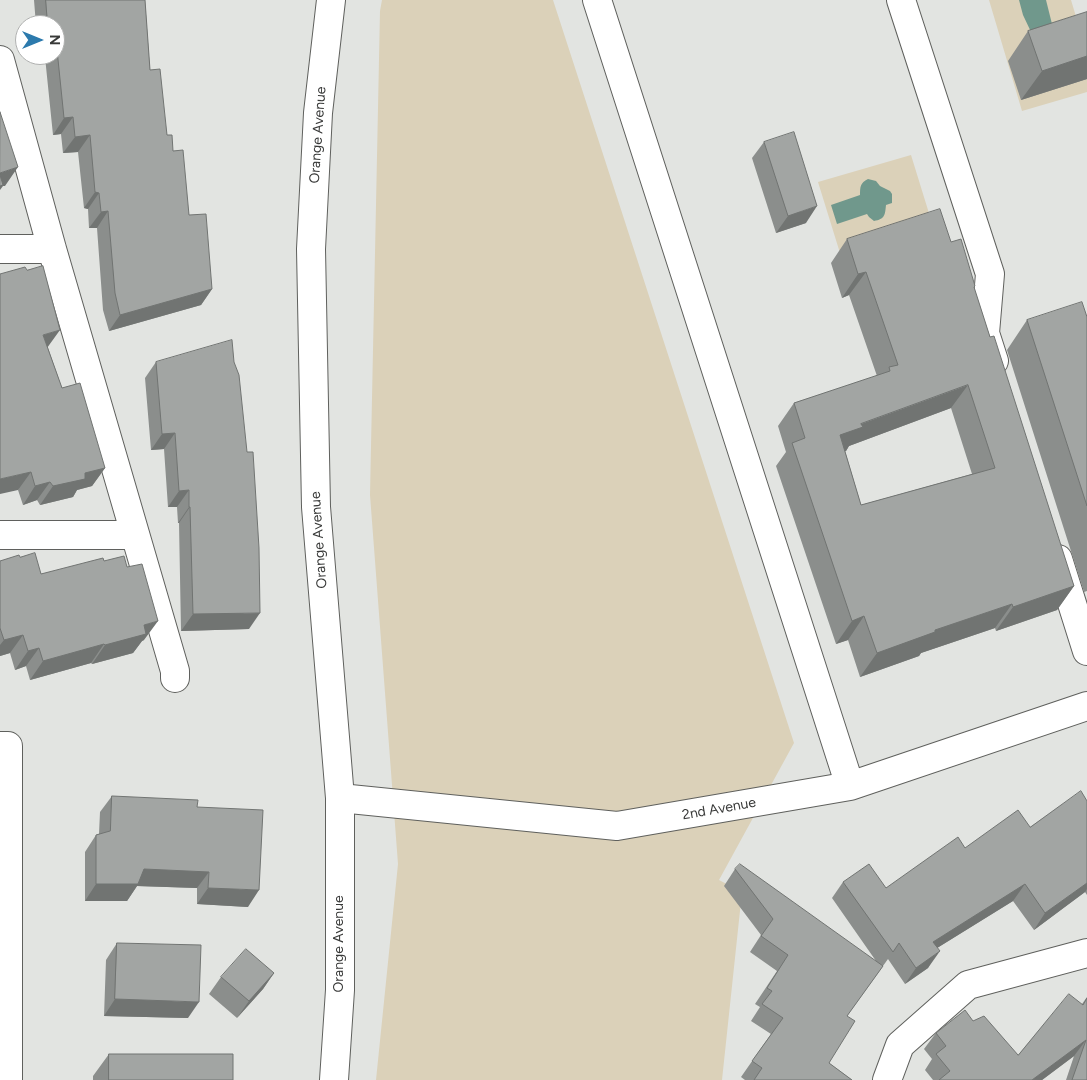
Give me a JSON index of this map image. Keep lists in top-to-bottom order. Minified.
{"streets":{"street":["Orange Avenue","2nd Avenue"]},"crossings":[["Orange Avenue","2nd Avenue"]],"north":"right"}
